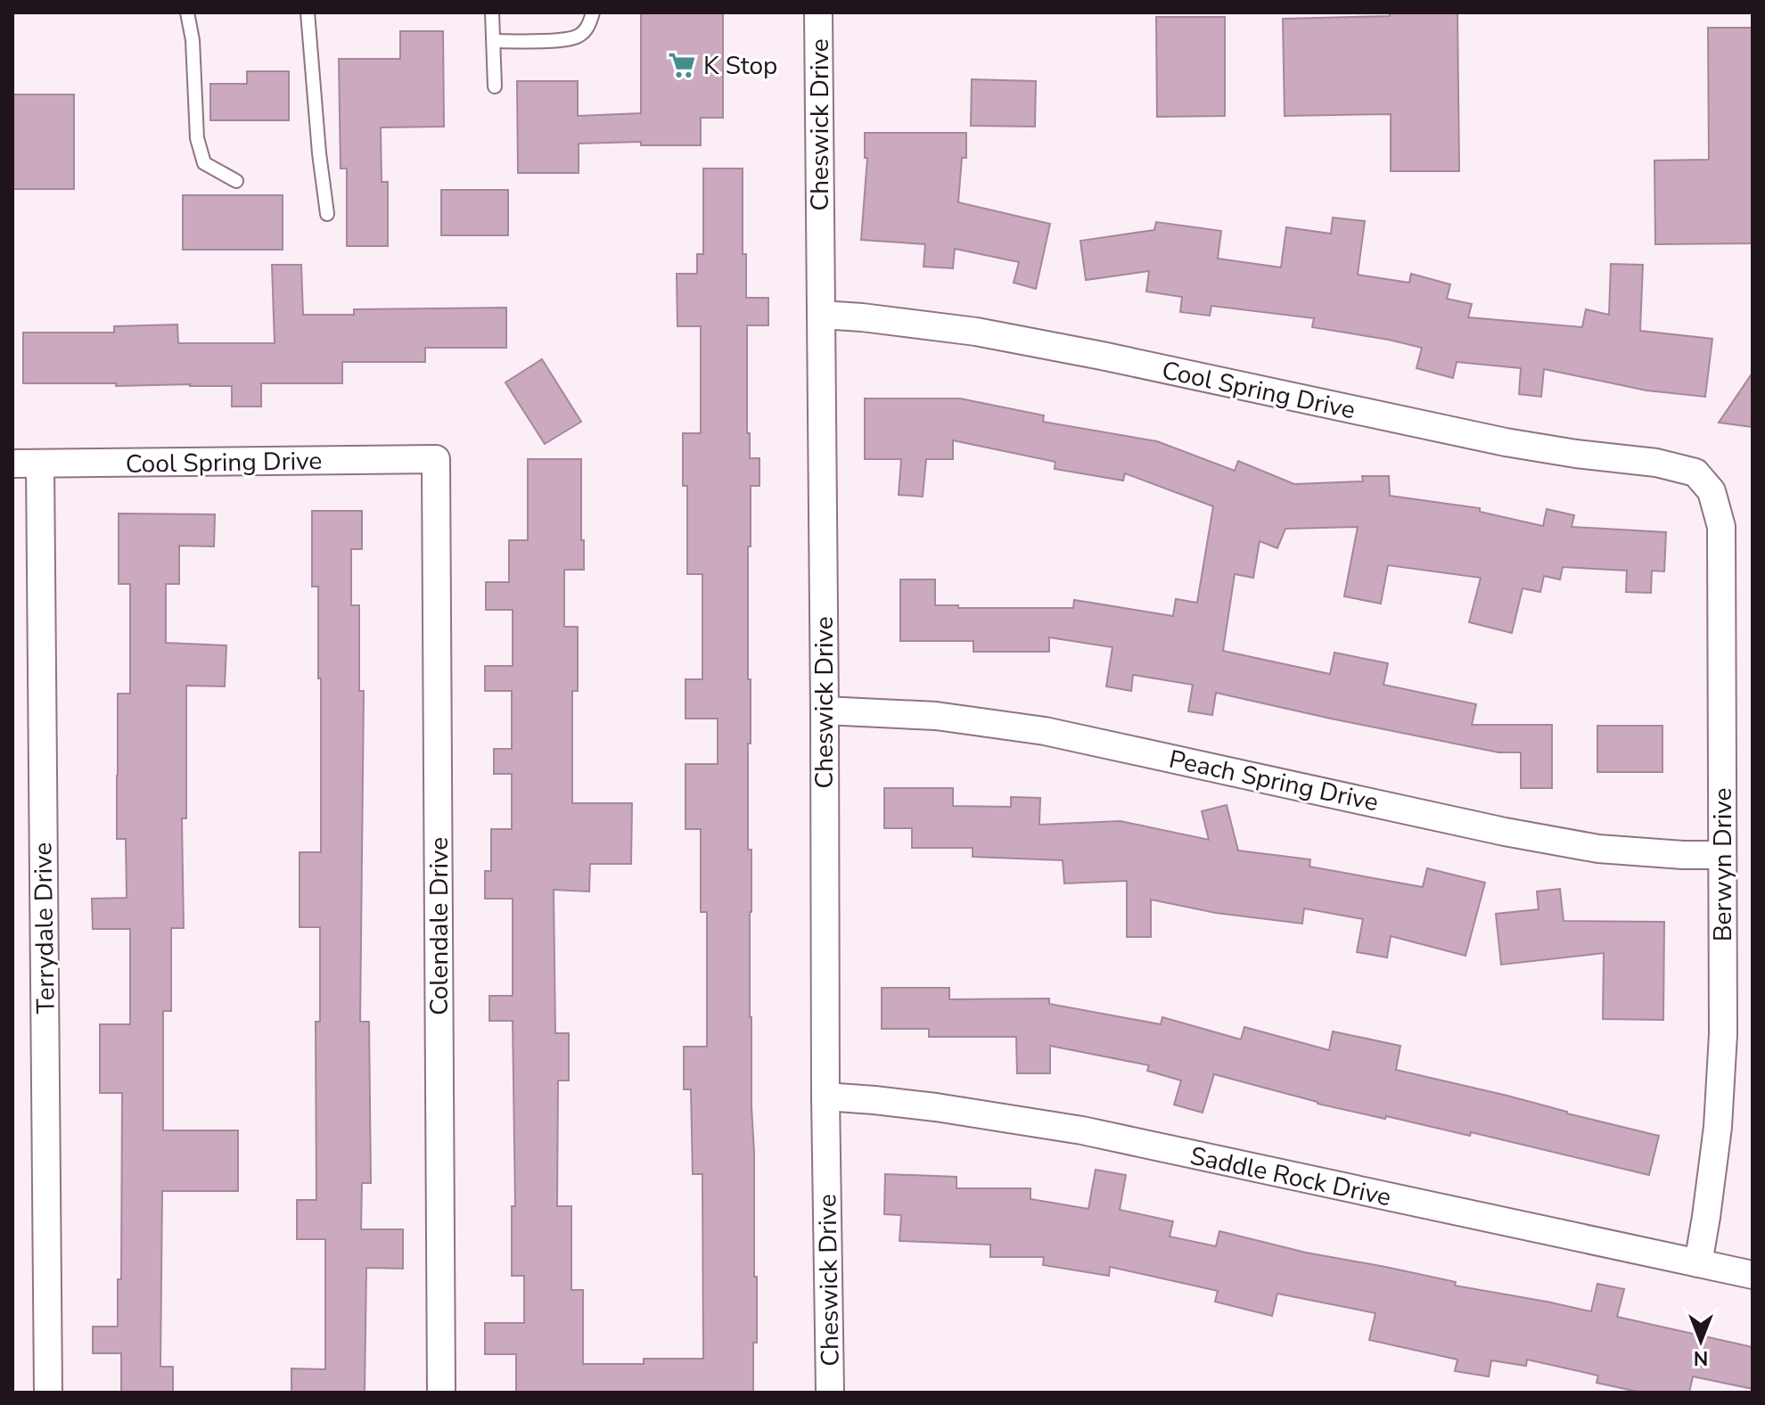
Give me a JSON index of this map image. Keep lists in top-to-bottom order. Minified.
{"streets":{"street":["Cheswick Drive","Cool Spring Drive","Peach Spring Drive","Berwyn Drive","Colendale Drive","Terrydale Drive","Saddle Rock Drive"]},"crossings":[["Cheswick Drive","Cool Spring Drive"],["Cheswick Drive","Peach Spring Drive"],["Cheswick Drive","Saddle Rock Drive"],["Cool Spring Drive","Berwyn Drive"],["Cool Spring Drive","Colendale Drive"],["Cool Spring Drive","Terrydale Drive"],["Peach Spring Drive","Berwyn Drive"],["Berwyn Drive","Saddle Rock Drive"]],"places":{"supermarket":["K Stop"]},"north":"bottom"}
